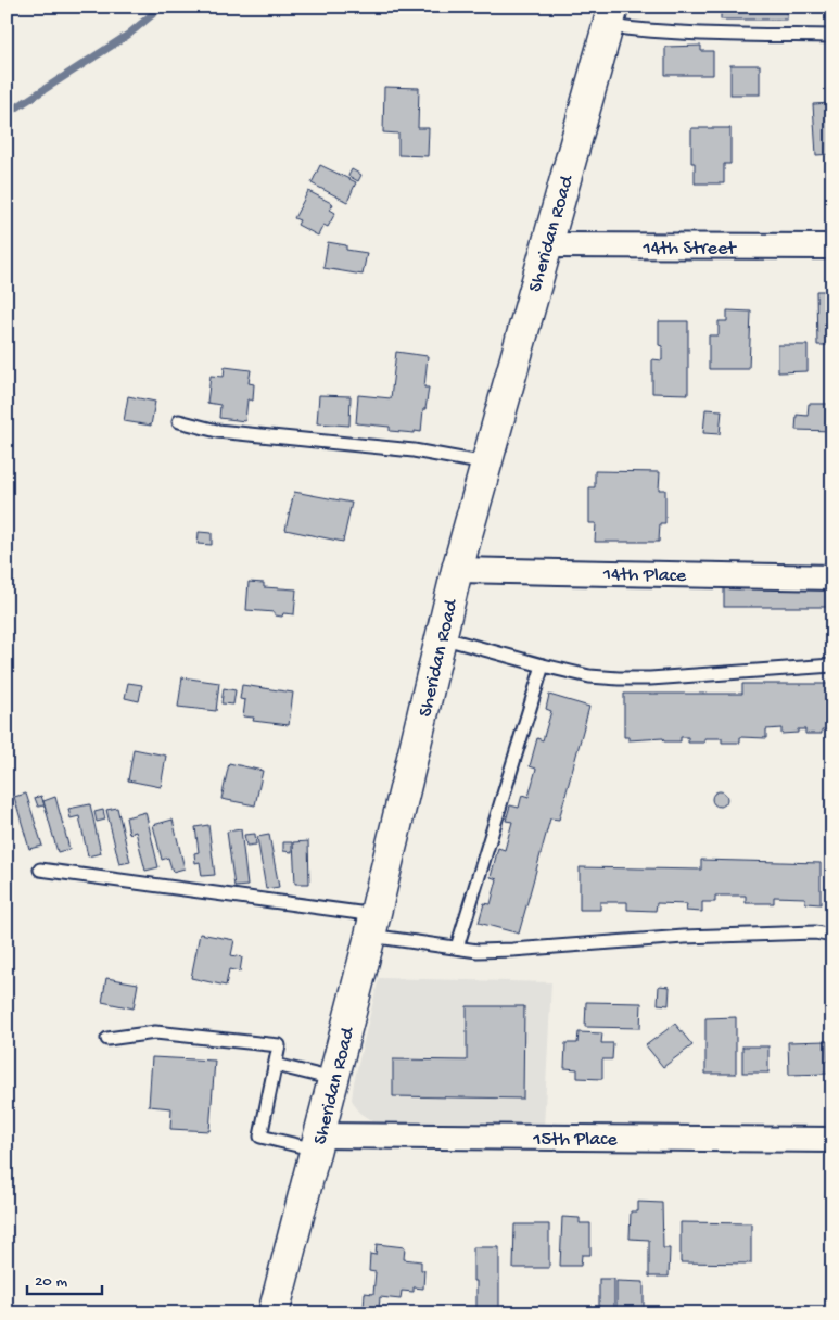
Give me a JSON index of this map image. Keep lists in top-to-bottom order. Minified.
{"streets":{"main road":["Sheridan Road"],"street":["14th Street","14th Place","15th Place"]},"crossings":[["Sheridan Road","14th Street"],["Sheridan Road","14th Place"],["Sheridan Road","15th Place"]],"scale_bar":"20 m"}
